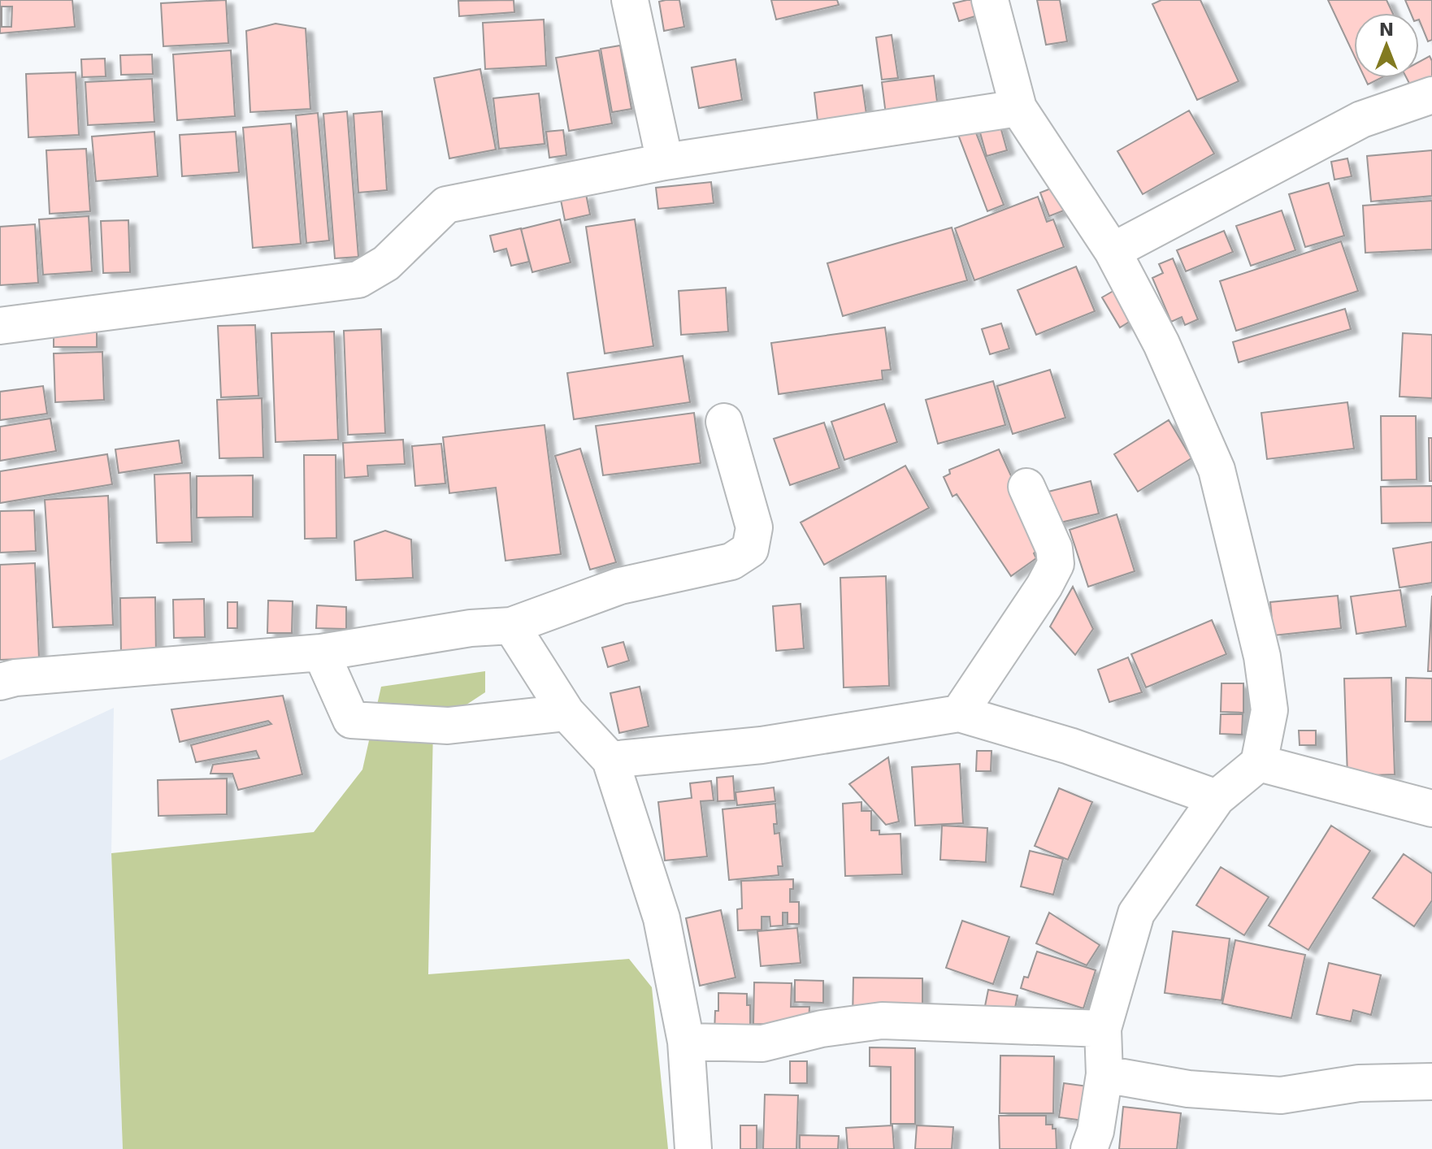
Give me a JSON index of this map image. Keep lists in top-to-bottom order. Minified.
{"north":"top"}
